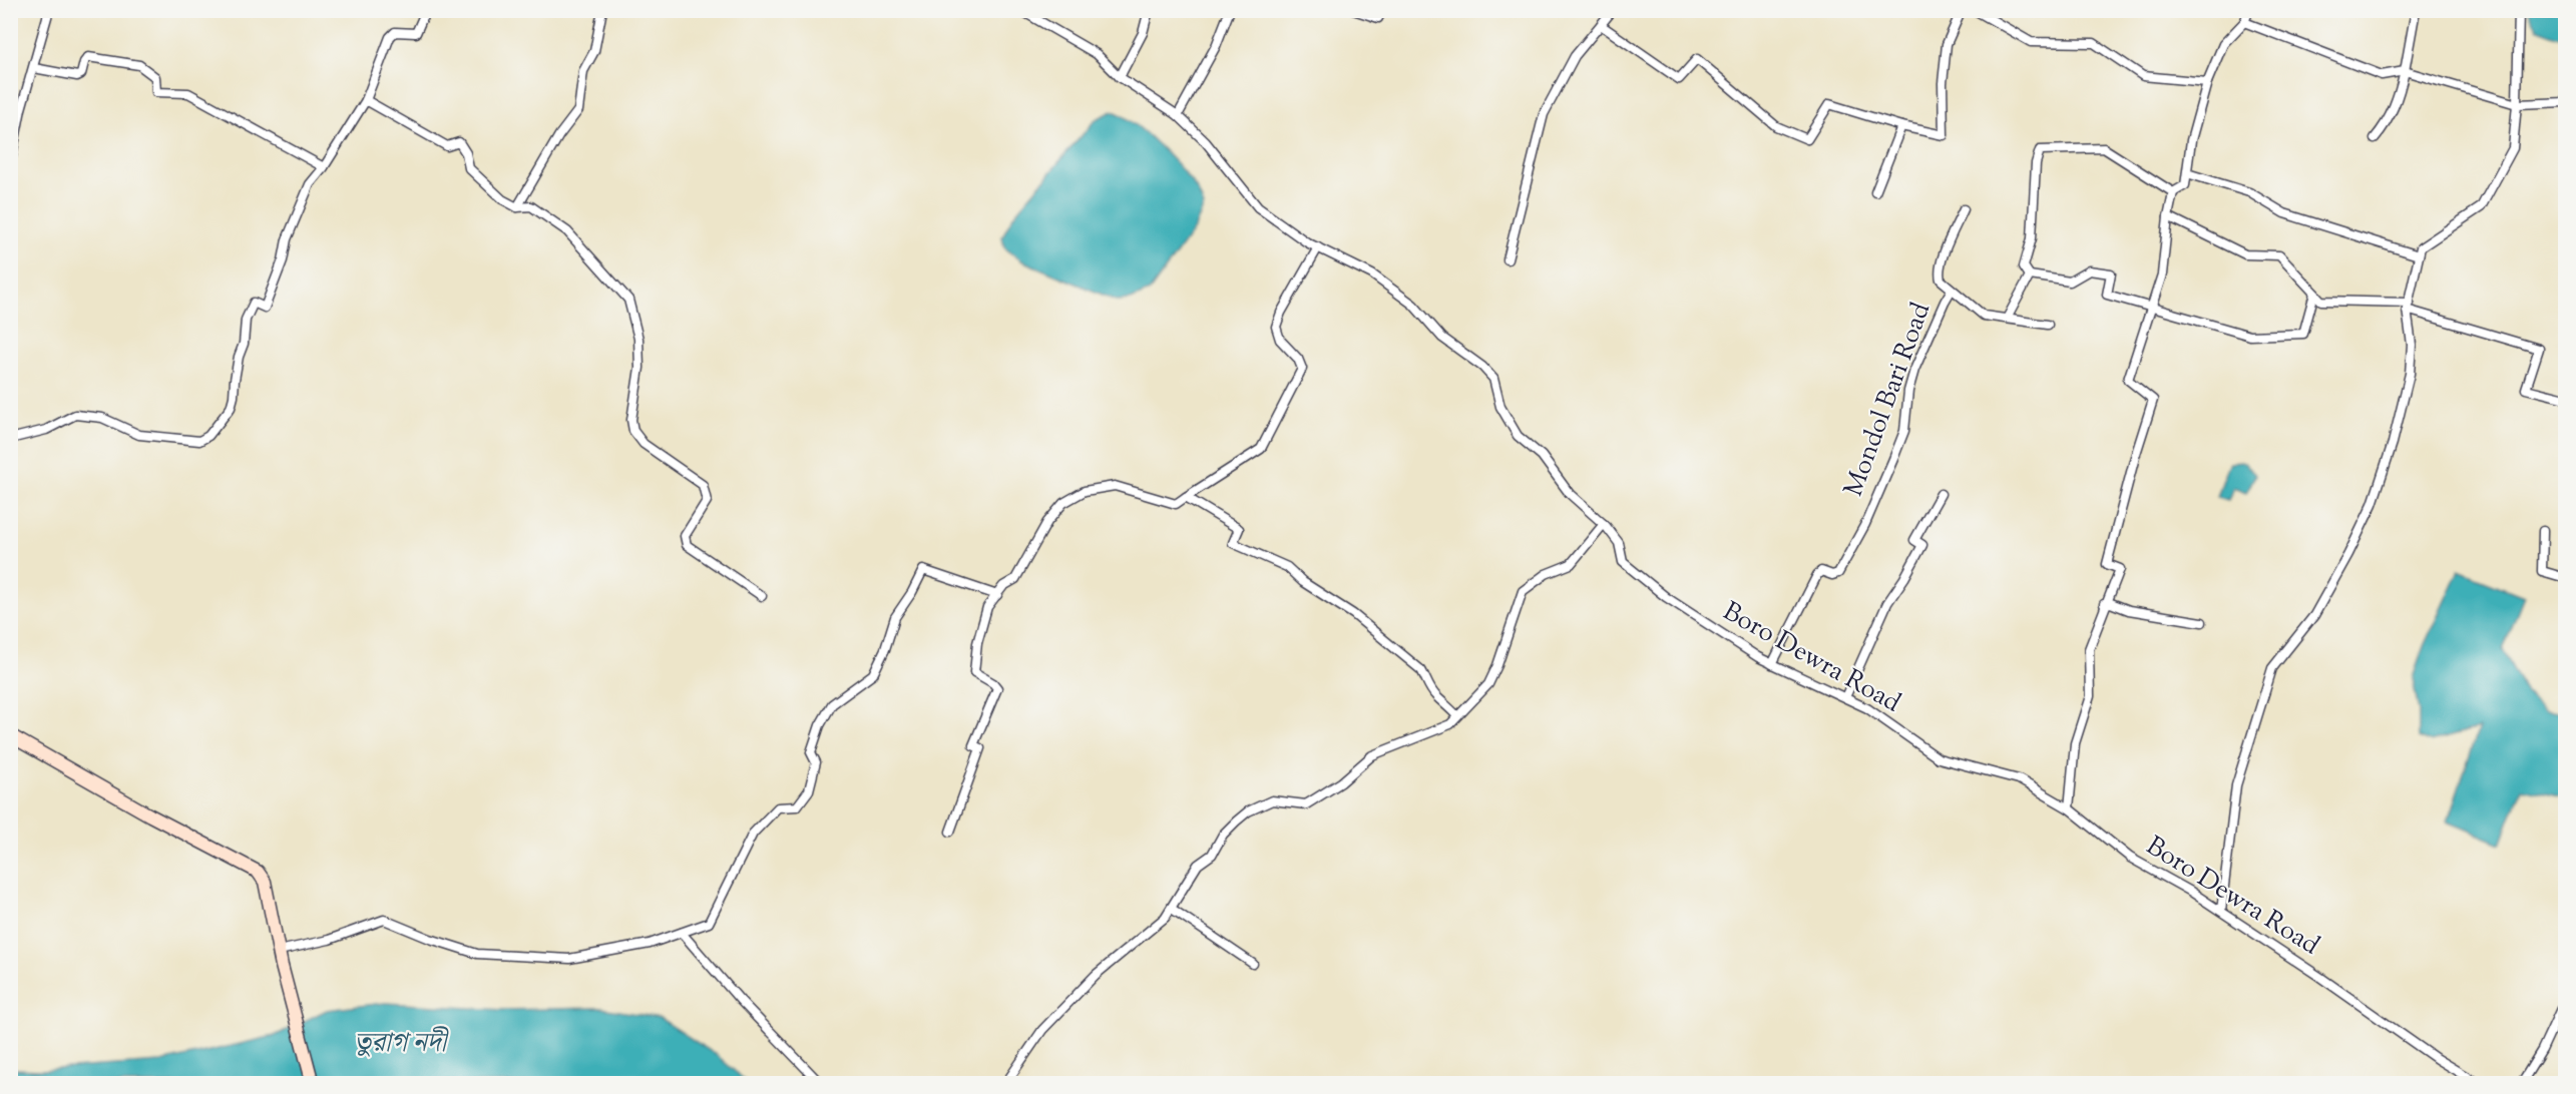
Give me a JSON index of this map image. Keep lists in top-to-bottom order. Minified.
{"streets":{"street":["Mondol Bari Road","Boro Dewra Road"]},"crossings":[["Mondol Bari Road","Boro Dewra Road"]],"water":["তুরাগ নদী"]}
